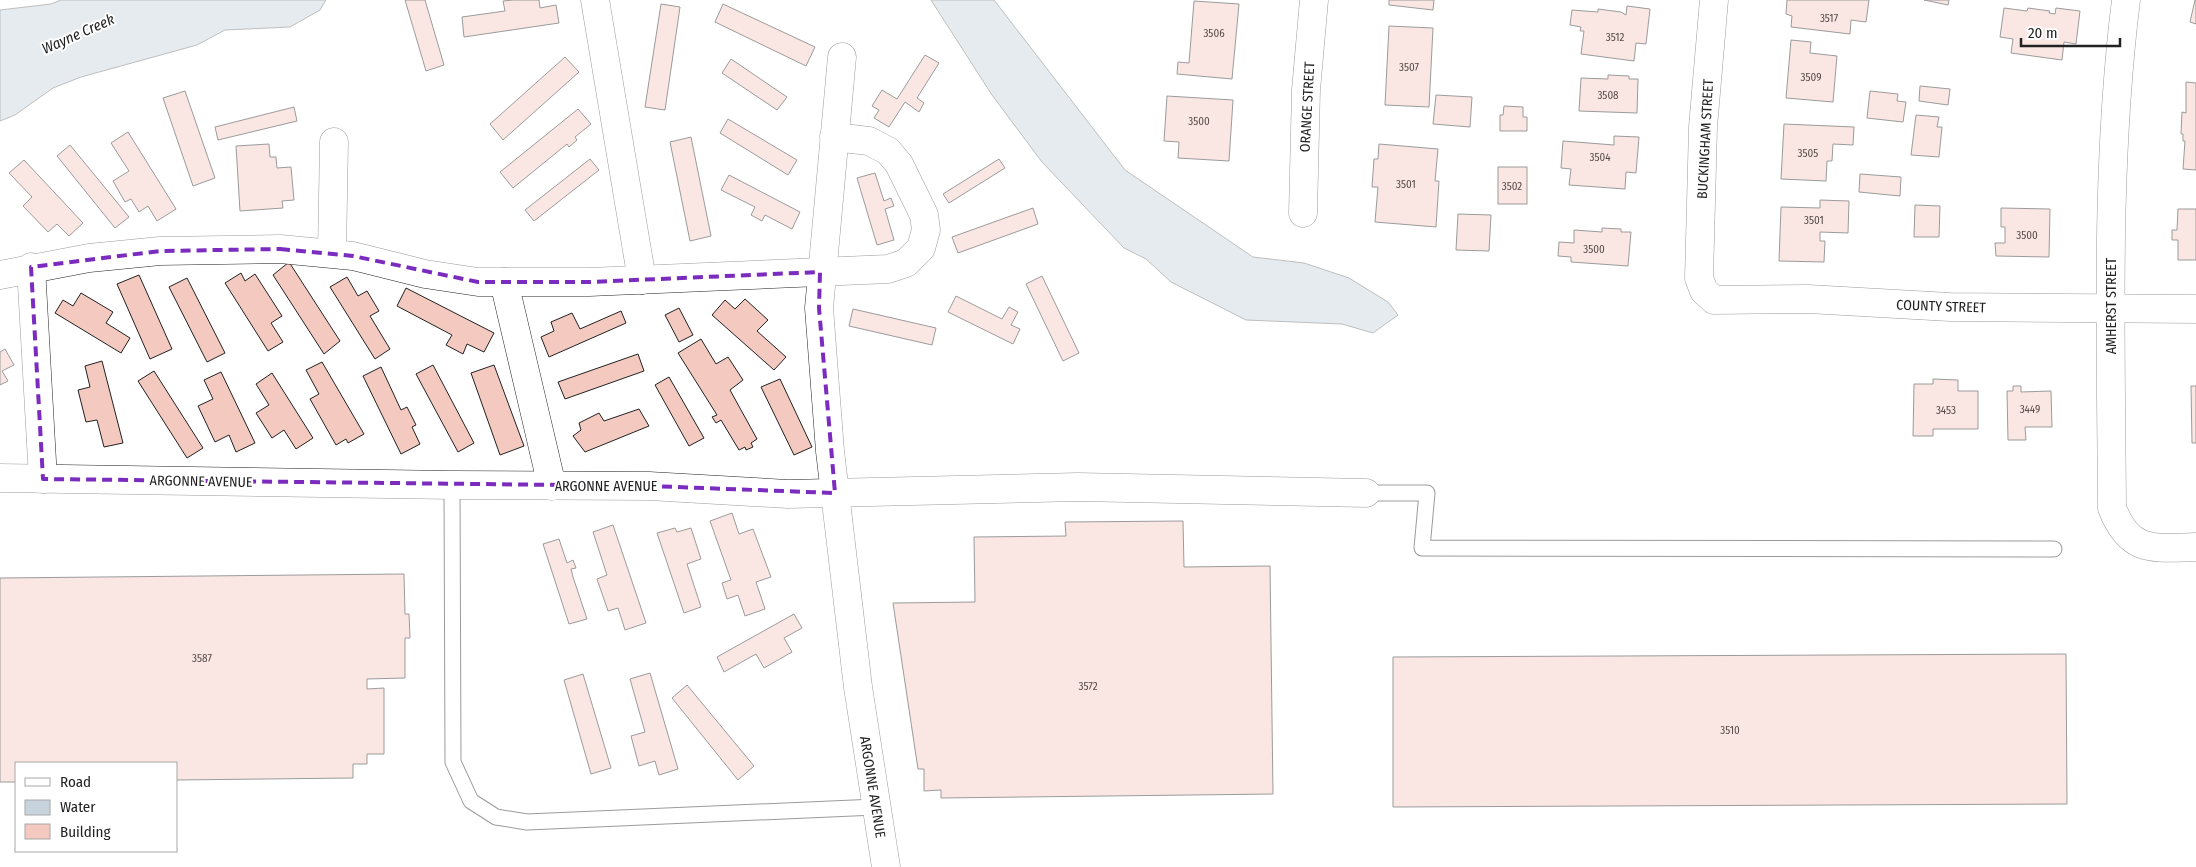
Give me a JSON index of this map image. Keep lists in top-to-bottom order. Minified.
{"streets":{"street":["ORANGE STREET","BUCKINGHAM STREET","COUNTY STREET","AMHERST STREET","ARGONNE AVENUE"]},"crossings":[["BUCKINGHAM STREET","COUNTY STREET"],["COUNTY STREET","AMHERST STREET"]],"water":["Wayne Creek"],"house_numbers":["3517","3506","3512","3507","3509","3508","3500","3505","3504","3501","3502","3501","3500","3500","3449","3453","3587","3572","3510"],"legend":["Road","Water","Building"],"scale_bar":"20 m"}
